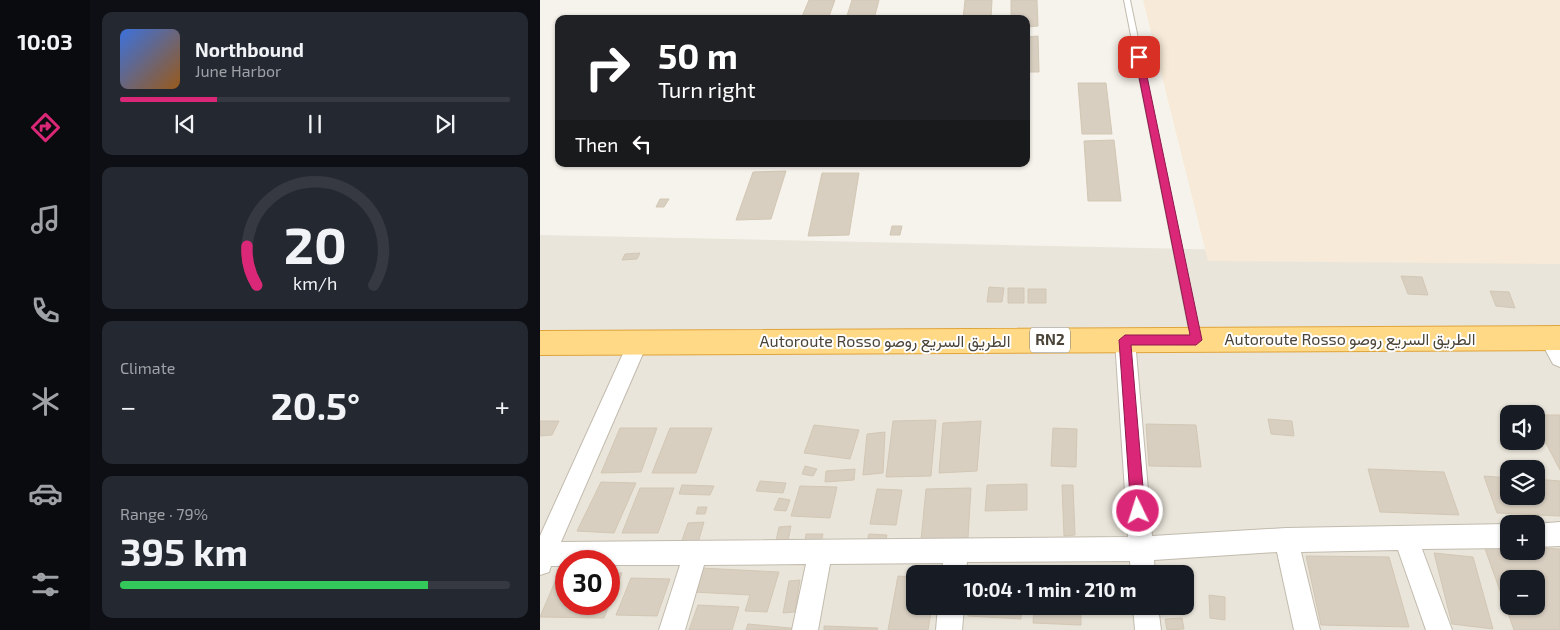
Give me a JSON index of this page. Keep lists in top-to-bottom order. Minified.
{"streets":{"highway":["Autoroute Rosso الطريق السريع روصو","RN2"]},"page":{"tabs":"10:03","turn":["50 m","Turn right"],"song":["Northbound","June Harbor"],"then":"Then","tile":["Climate",["Range · 79%","395 km"]],"heat":["−","20.5°","+"],"map_buttons":["+","−"],"limit":"30","trip":"10:04 · 1 min · 210 m","gauge":["20","km/h"]}}
